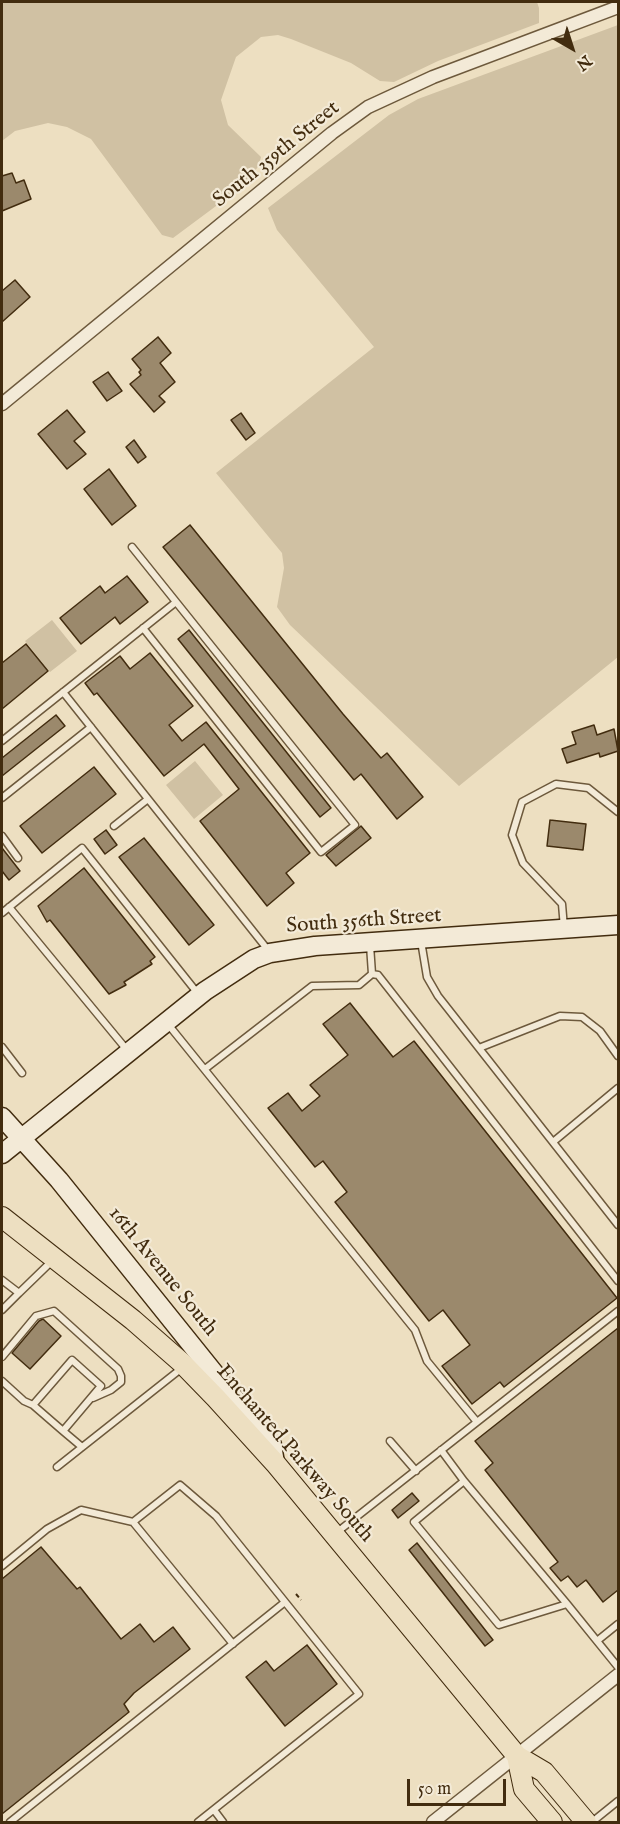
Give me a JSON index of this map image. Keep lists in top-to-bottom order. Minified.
{"streets":{"main road":["South 356th Street","16th Avenue South","Enchanted Parkway South"],"street":["South 359th Street"]},"crossings":[["South 356th Street","16th Avenue South"],["16th Avenue South","Enchanted Parkway South"]],"scale_bar":"50 m","north":"bottom right"}
